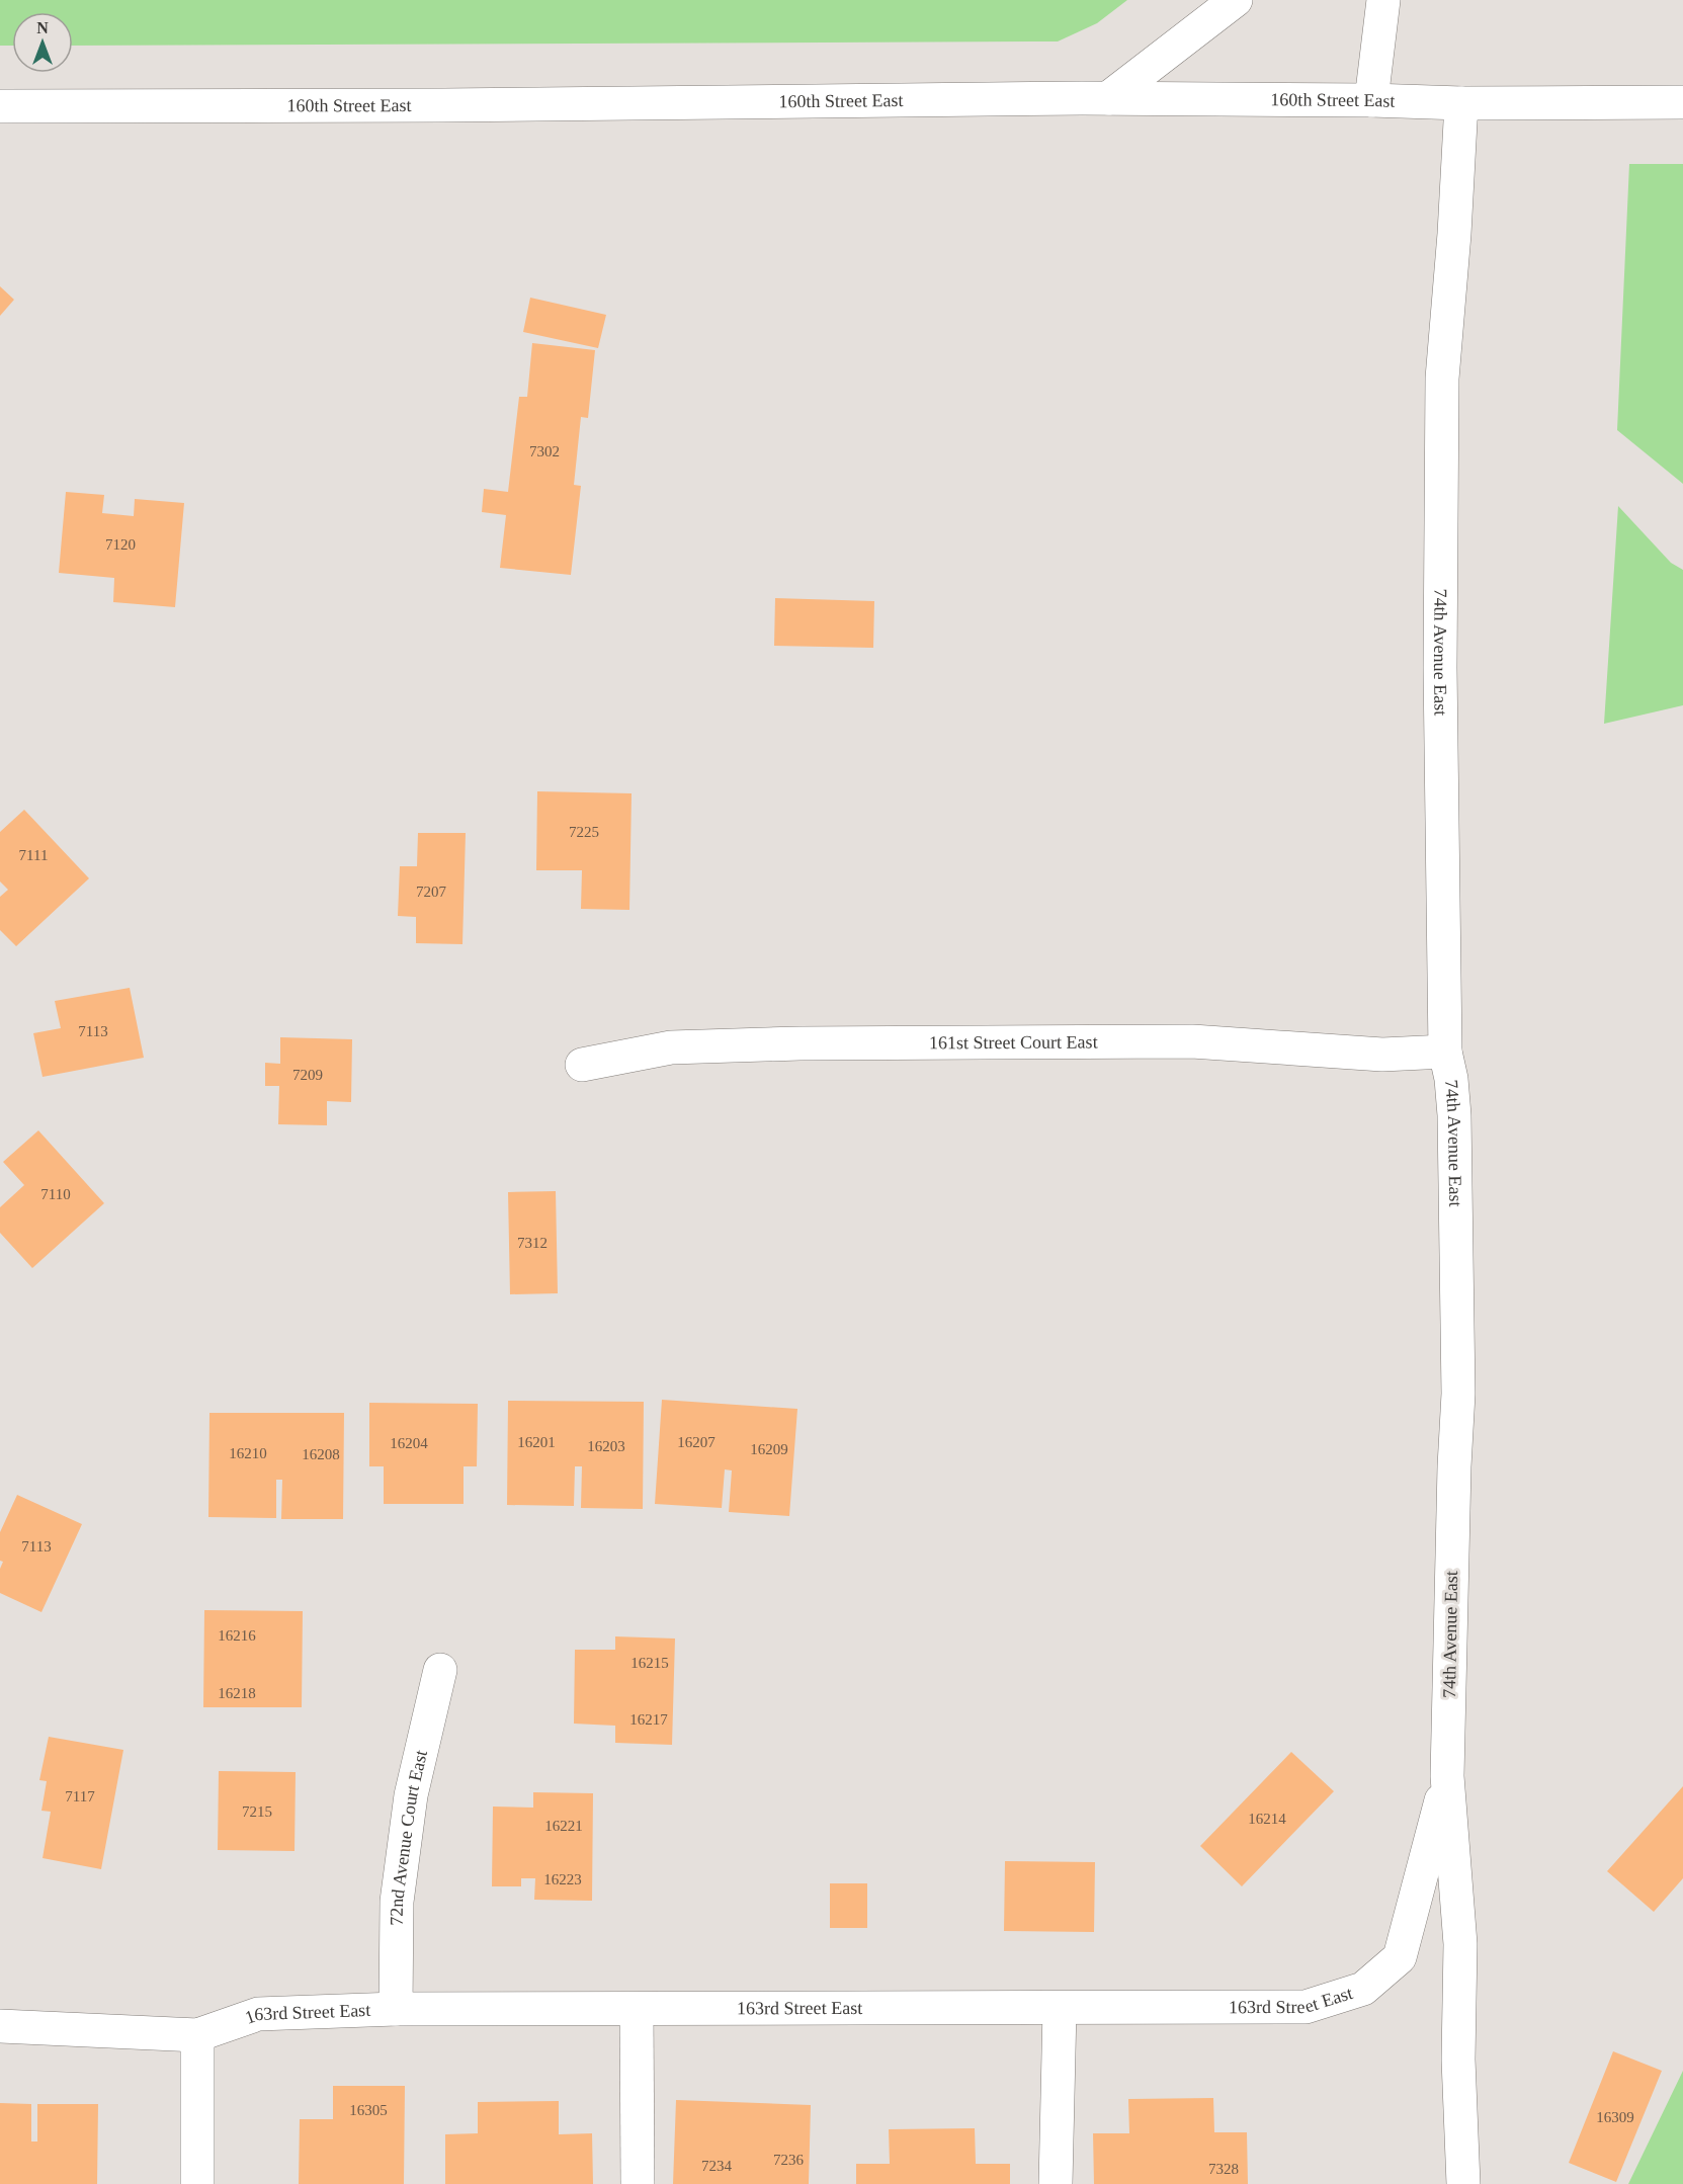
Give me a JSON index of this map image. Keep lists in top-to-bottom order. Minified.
{"streets":{"street":["160th Street East","74th Avenue East","161st Street Court East","72nd Avenue Court East","163rd Street East"]},"crossings":[["160th Street East","74th Avenue East"],["74th Avenue East","161st Street Court East"],["74th Avenue East","163rd Street East"],["72nd Avenue Court East","163rd Street East"]],"house_numbers":["7302","7120","7225","7111","7207","7113","7209","7110","7312","16201","16207","16204","16203","16209","16210","16208","7113","16216","16215","16218","16217","7117","7215","16214","16221","16223","16305","16309","7236","7234","7328"],"north":"top"}
